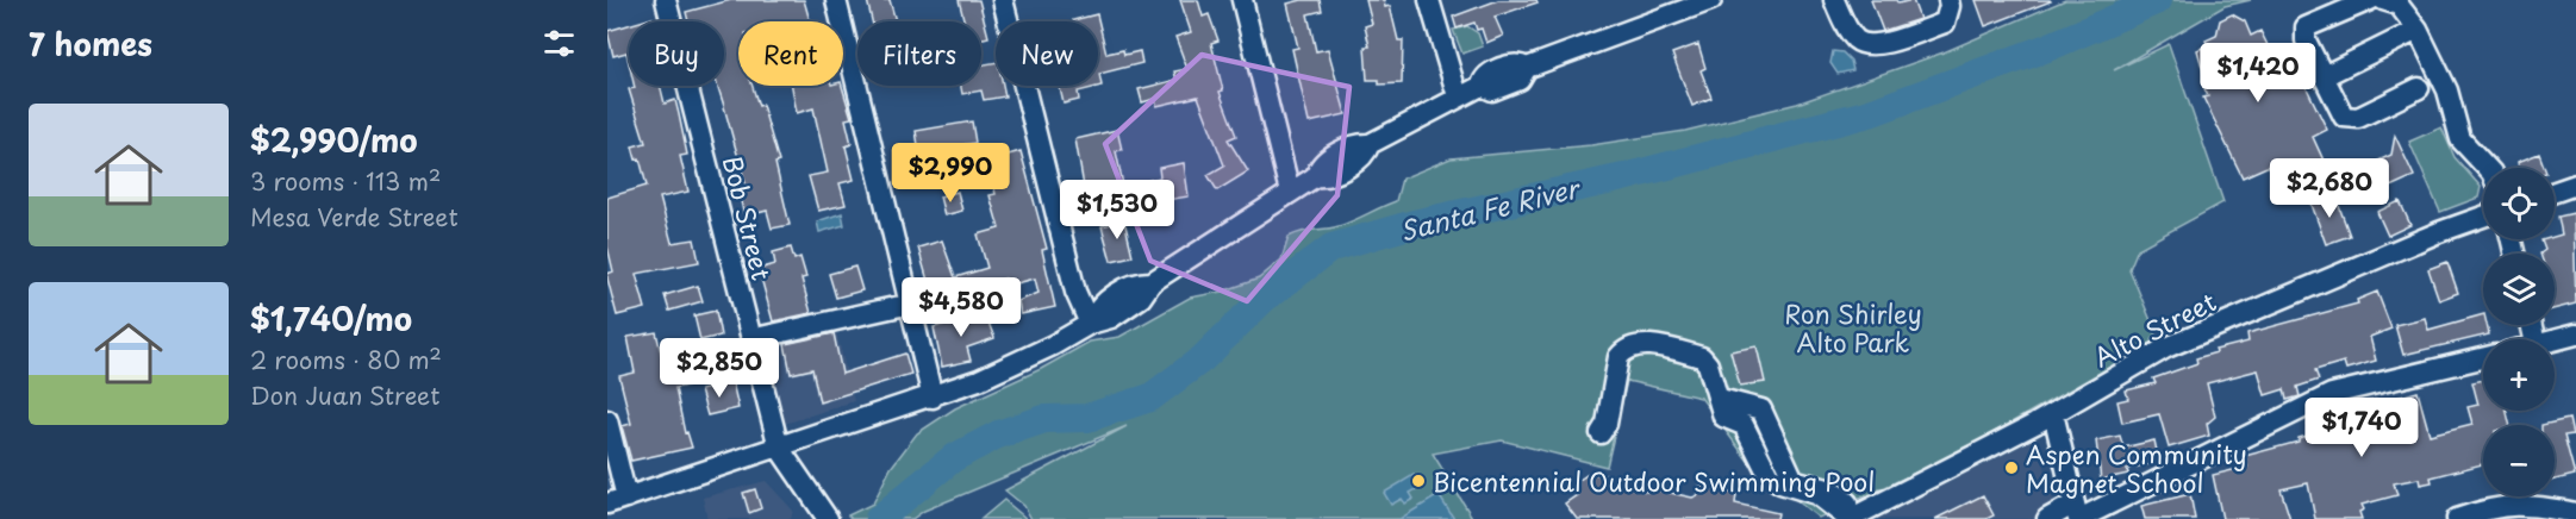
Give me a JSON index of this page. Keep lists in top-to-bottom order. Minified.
{"streets":{"street":["Bob Street","Alto Street"]},"water":["Santa Fe River"],"parks":["Ron Shirley Alto Park"],"places":["Aspen Community Magnet School","Bicentennial Outdoor Swimming Pool"],"page":{"heading":"7 homes","chip":["Buy","Rent","Filters","New"],"price":["$1,420","$2,990","$2,680","$1,530","$4,580","$2,850","$1,740"],"list":[{"name":"$2,990/mo","note":"3 rooms · 113 m² · Mesa Verde Street"},{"name":"$1,740/mo","note":"2 rooms · 80 m² · Don Juan Street"}],"map_buttons":["+","−"]}}
